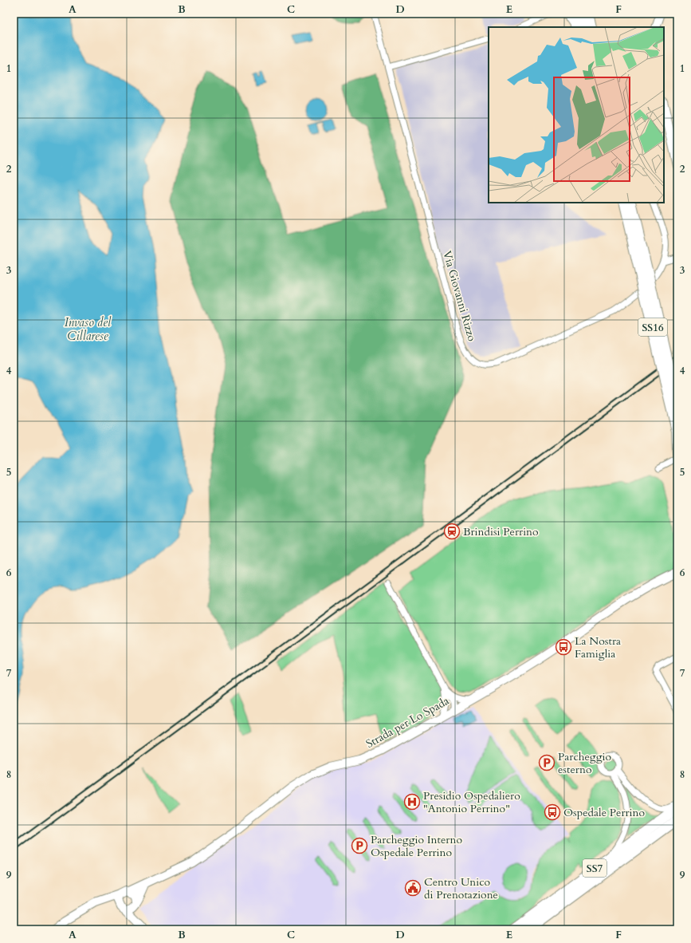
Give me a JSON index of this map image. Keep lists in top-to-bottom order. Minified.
{"streets":{"highway":["SS16","SS7"],"street":["Via Giovanni Rizzo","Strada per Lo Spada"]},"water":["Invaso del Cillarese"],"places":{"station":["Brindisi Perrino"],"bus stop":["La Nostra Famiglia","Ospedale Perrino"],"parking":["Parcheggio esterno","Parcheggio Interno Ospedale Perrino"],"hospital":["Presidio Ospedaliero \"Antonio Perrino\""],"public building":["Centro Unico di Prenotazione"]},"grid":{"columns":["A","B","C","D","E","F"],"rows":["1","2","3","4","5","6","7","8","9"]}}
